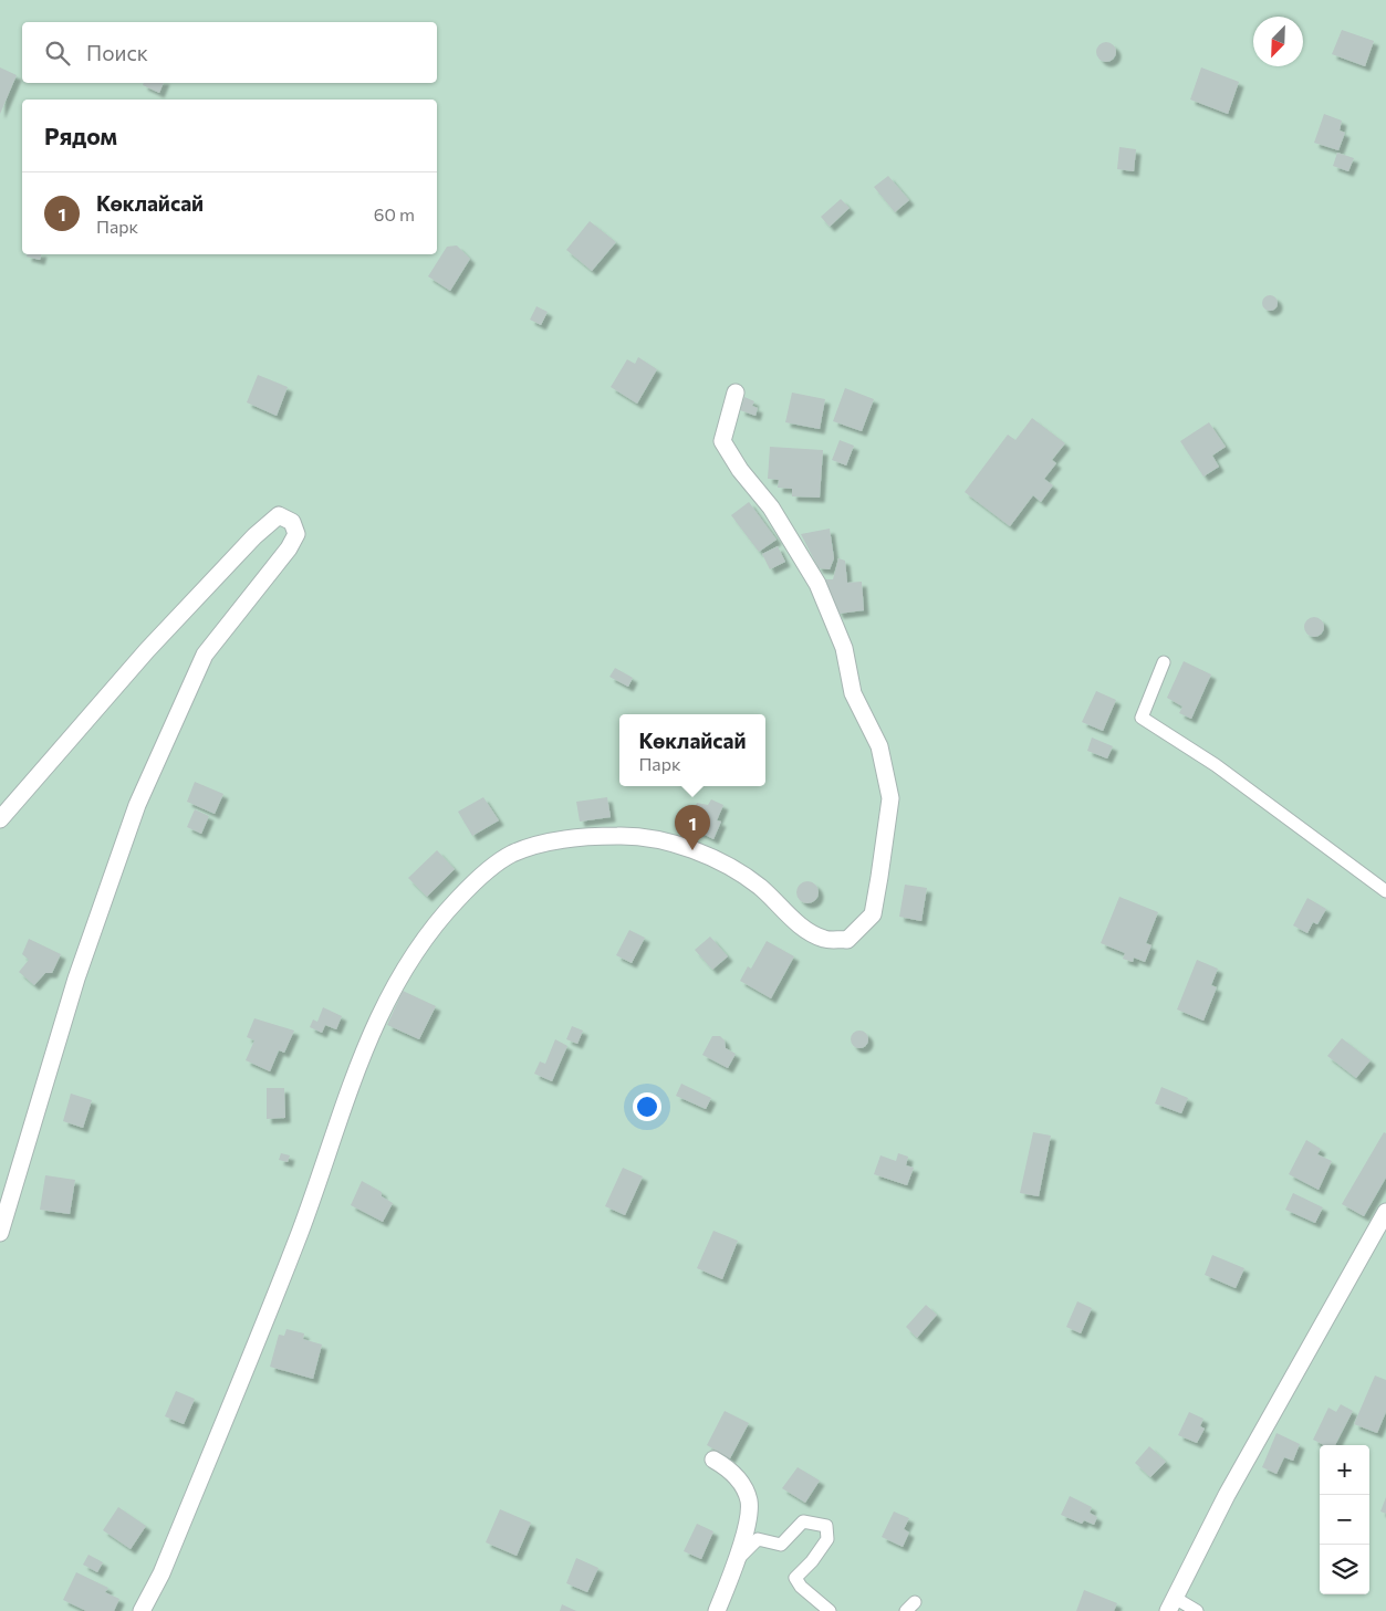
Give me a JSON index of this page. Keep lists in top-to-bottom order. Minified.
{"north":"bottom left","page":{"search":"Поиск","heading":"Рядом","list":[{"mark":"1","name":"Көклайсай","note":"Парк","value":"60 m"}],"popup":["Көклайсай","Парк"],"pins":"1","map_buttons":["+","−"]}}
